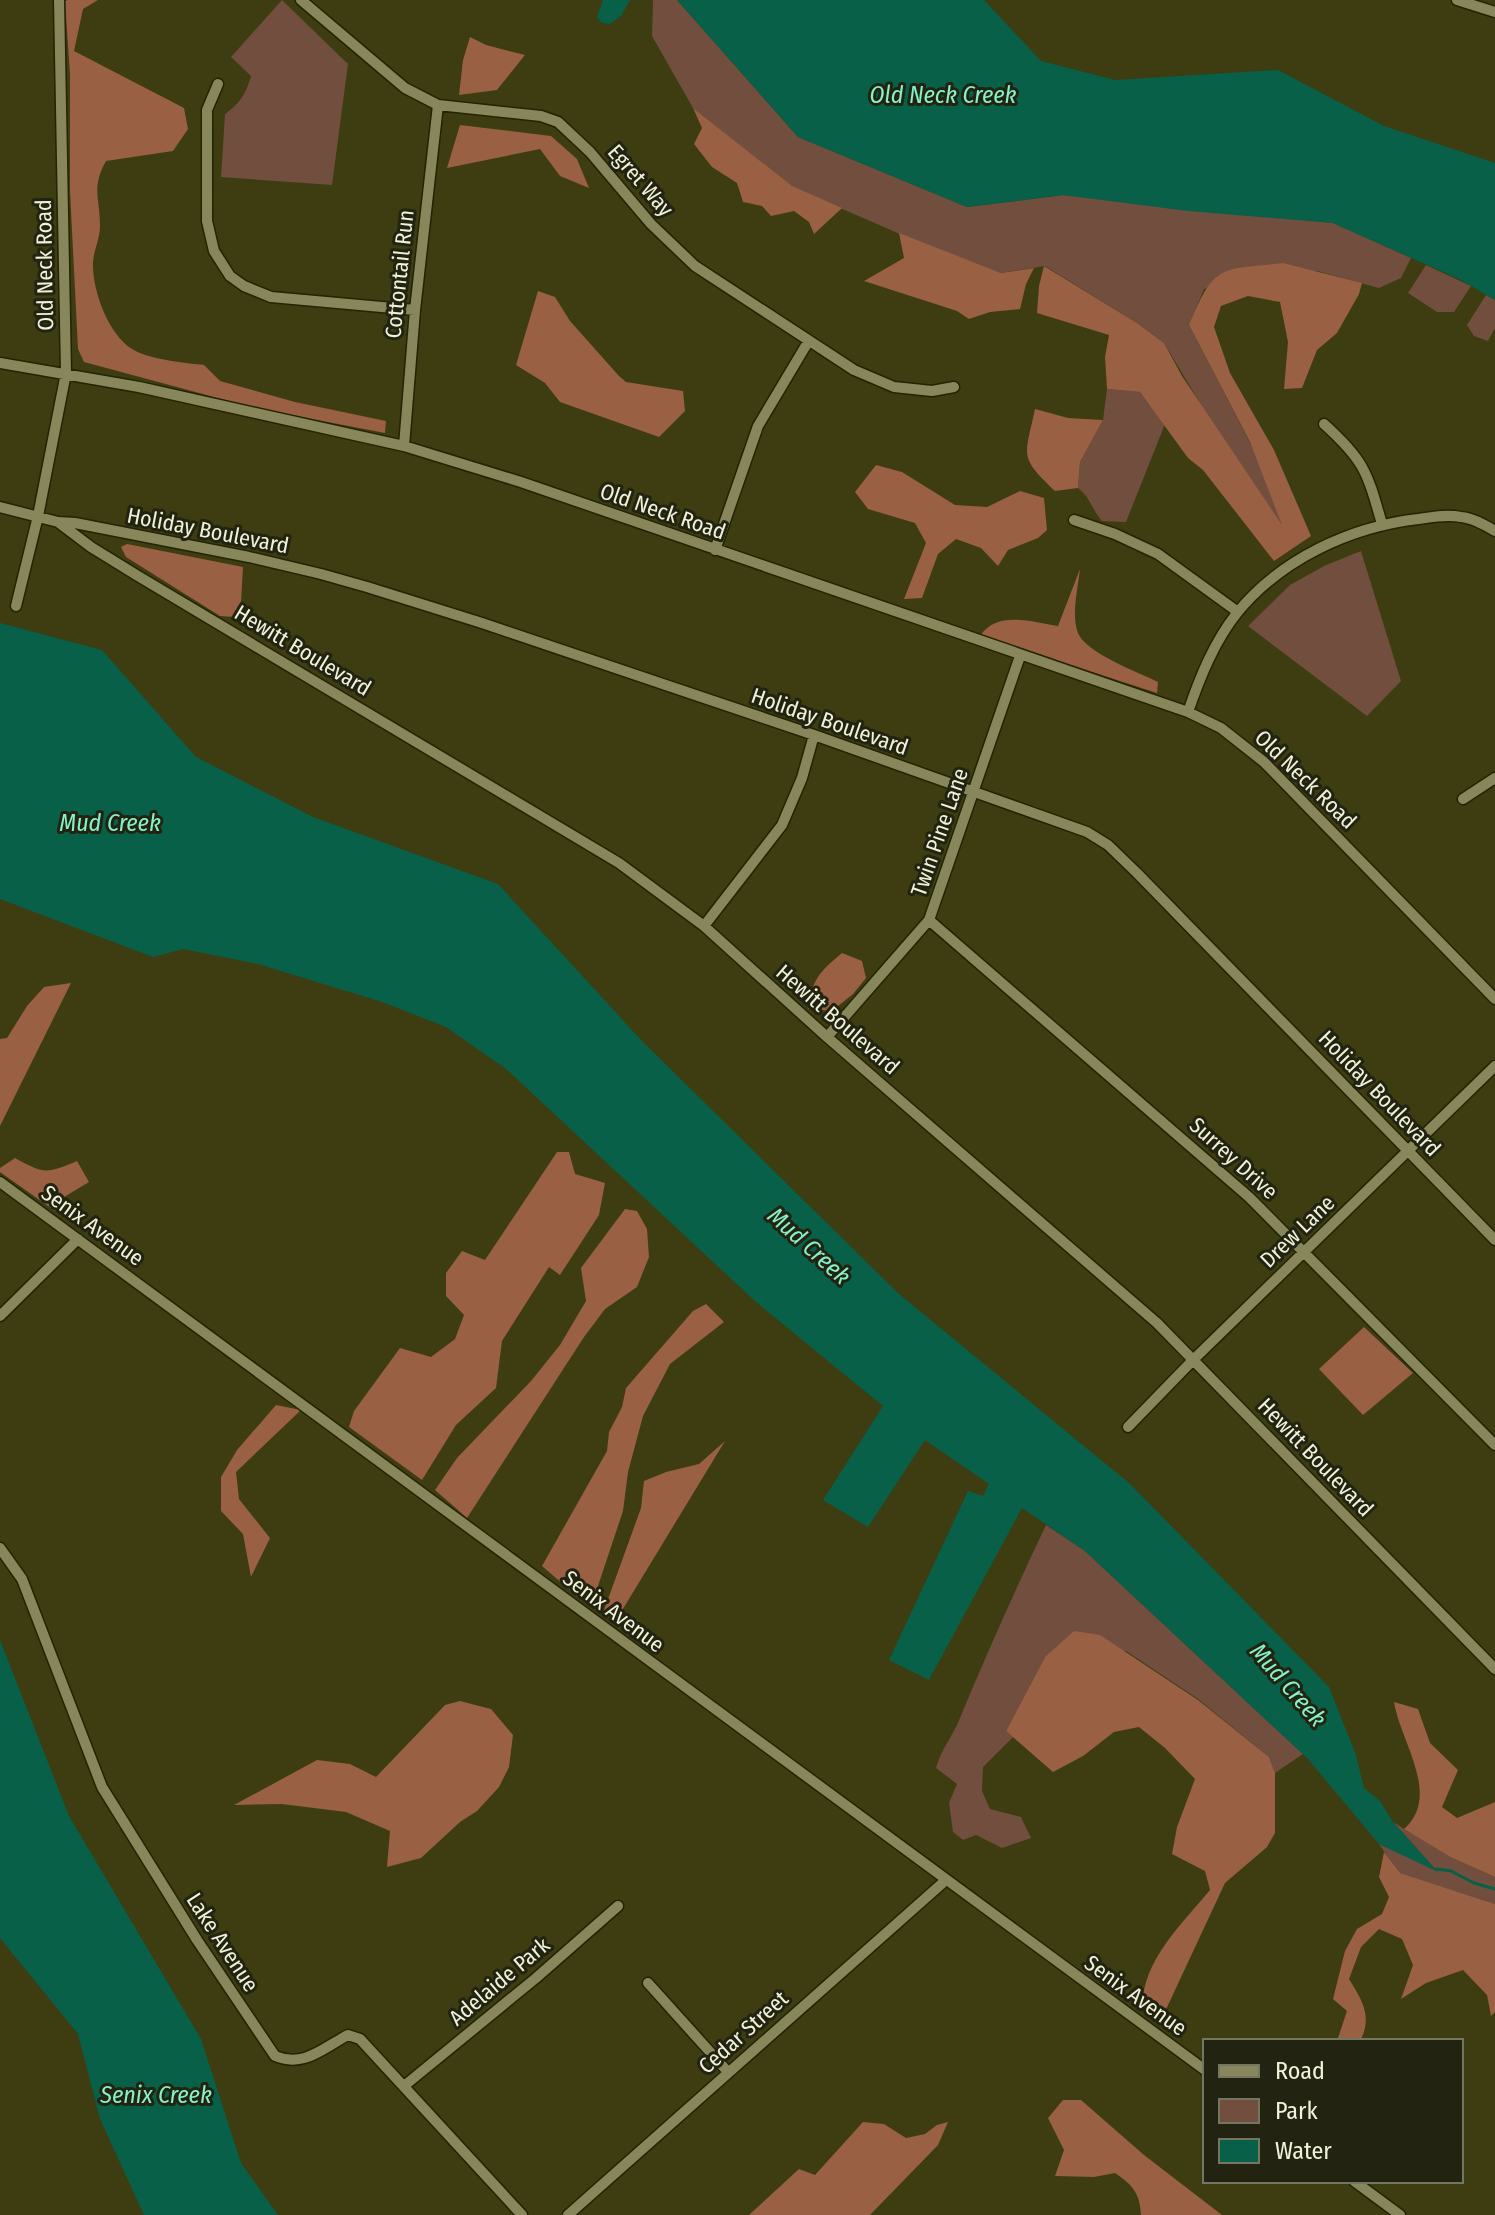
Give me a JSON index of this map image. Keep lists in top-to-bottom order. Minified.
{"streets":{"street":["Egret Way","Old Neck Road","Cottontail Run","Holiday Boulevard","Hewitt Boulevard","Twin Pine Lane","Surrey Drive","Senix Avenue","Drew Lane","Lake Avenue","Adelaide Park","Cedar Street"]},"crossings":[["Egret Way","Cottontail Run"],["Old Neck Road","Cottontail Run"],["Old Neck Road","Twin Pine Lane"],["Holiday Boulevard","Hewitt Boulevard"],["Holiday Boulevard","Twin Pine Lane"],["Holiday Boulevard","Drew Lane"],["Hewitt Boulevard","Twin Pine Lane"],["Hewitt Boulevard","Drew Lane"],["Twin Pine Lane","Surrey Drive"],["Surrey Drive","Drew Lane"],["Senix Avenue","Cedar Street"],["Lake Avenue","Adelaide Park"]],"water":["Old Neck Creek","Mud Creek","Senix Creek"],"legend":["Road","Park","Water"]}
